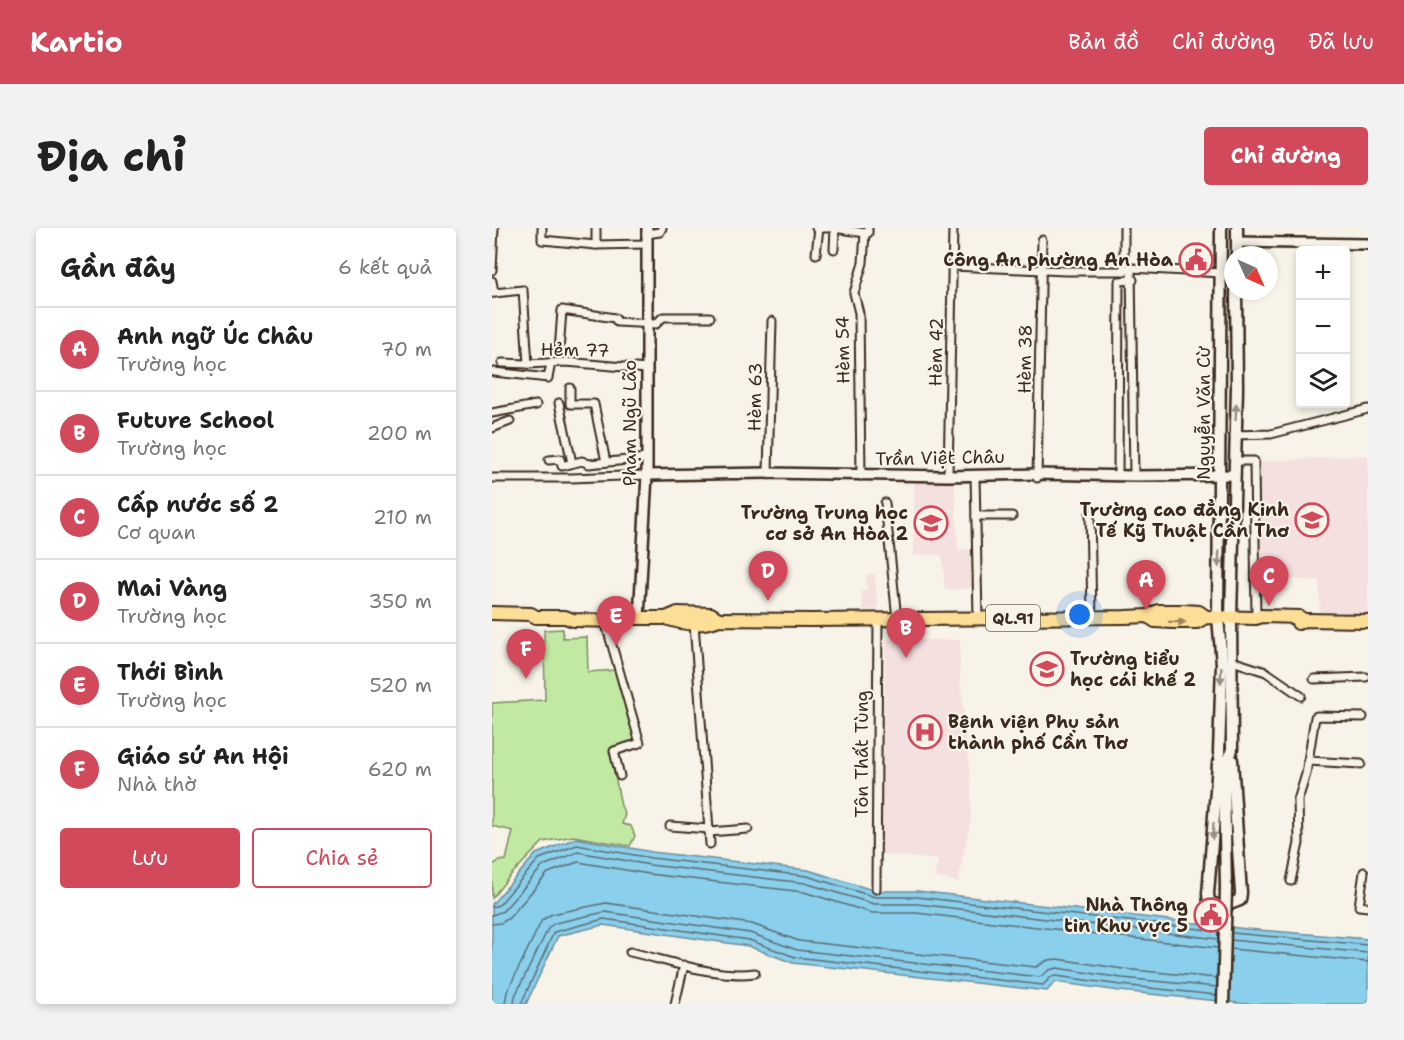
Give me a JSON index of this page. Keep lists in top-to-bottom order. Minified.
{"streets":{"highway":["QL.91"],"main road":["Nguyễn Văn Cừ"],"street":["Hẻm 77","Hèm 54","Hèm 42","Hèm 38","Hèm 63","Phạm Ngũ Lão","Trần Việt Châu","Tôn Thất Tùng"]},"crossings":[["Hẻm 77","Phạm Ngũ Lão"],["Hèm 54","Trần Việt Châu"],["Hèm 42","Trần Việt Châu"],["Hèm 38","Trần Việt Châu"],["Hèm 63","Trần Việt Châu"],["Nguyễn Văn Cừ","Trần Việt Châu"],["Nguyễn Văn Cừ","QL.91"],["Phạm Ngũ Lão","Trần Việt Châu"],["Phạm Ngũ Lão","QL.91"],["QL.91","Tôn Thất Tùng"]],"places":{"public building":["Công An phường An Hòa","Nhà Thông tin Khu vực 5"],"school or university":["Trường cao đẳng Kinh Tế Kỹ Thuật Cần Thơ","Trường Trung học cơ sở An Hòa 2","Trường tiểu học cái khế 2"],"hospital":["Bệnh viện Phụ sản thành phố Cần Thơ"]},"north":"bottom right","page":{"header":"Kartio","nav":["Bản đồ","Chỉ đường","Đã lưu"],"buttons":["Chỉ đường",["Lưu","Chia sẻ"]],"title":"Địa chỉ","heading":["Gần đây","6 kết quả"],"map_buttons":["+","−"],"list":[{"mark":"A","name":"Anh ngữ Úc Châu","note":"Trường học","value":"70 m"},{"mark":"B","name":"Future School","note":"Trường học","value":"200 m"},{"mark":"C","name":"Cấp nước số 2","note":"Cơ quan","value":"210 m"},{"mark":"D","name":"Mai Vàng","note":"Trường học","value":"350 m"},{"mark":"E","name":"Thới Bình","note":"Trường học","value":"520 m"},{"mark":"F","name":"Giáo sứ An Hội","note":"Nhà thờ","value":"620 m"}],"pins":["D","C","A","E","B","F"]}}
